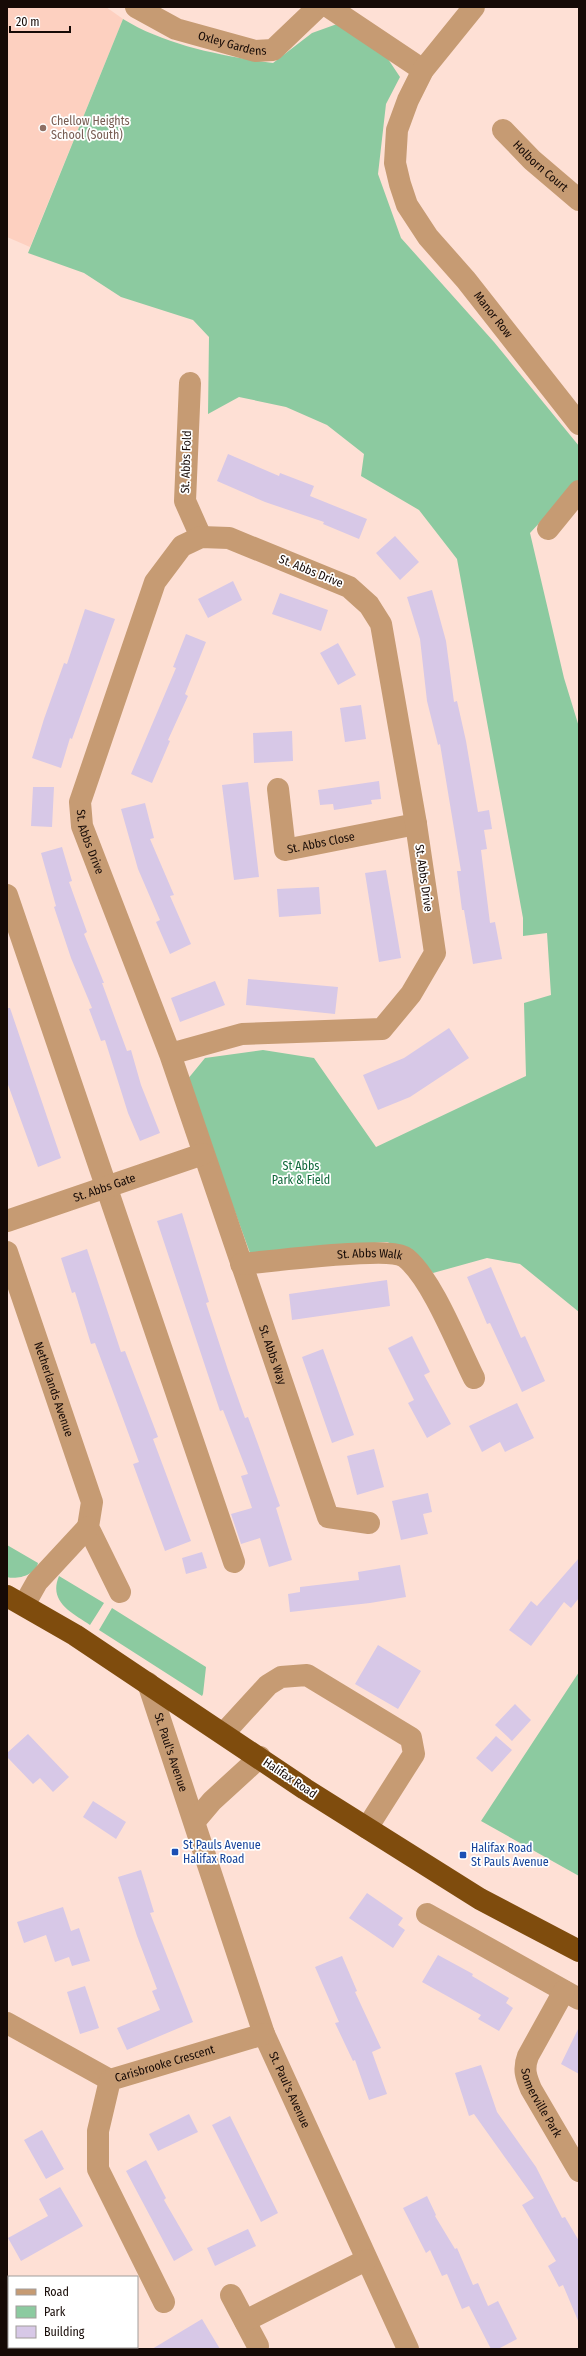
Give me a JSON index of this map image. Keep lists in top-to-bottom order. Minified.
{"streets":{"highway":["Halifax Road"],"street":["Oxley Gardens","Holborn Court","Manor Row","St. Abbs Fold","St. Abbs Drive","St. Abbs Close","St. Abbs Gate","St. Abbs Walk","St. Abbs Way","Netherlands Avenue","St. Paul's Avenue","Carisbrooke Crescent","Somerville Park"]},"crossings":[["St. Abbs Fold","St. Abbs Drive"],["St. Abbs Drive","St. Abbs Close"],["St. Abbs Drive","St. Abbs Gate"],["St. Abbs Drive","St. Abbs Way"],["St. Abbs Gate","St. Abbs Way"],["St. Abbs Walk","St. Abbs Way"],["St. Paul's Avenue","Halifax Road"],["St. Paul's Avenue","Carisbrooke Crescent"]],"parks":["St Abbs Park & Field"],"places":{"other":["Chellow Heights School (South)"],"transit":["St Pauls Avenue Halifax Road","Halifax Road St Pauls Avenue"]},"legend":["Road","Park","Building"],"scale_bar":"20 m"}
